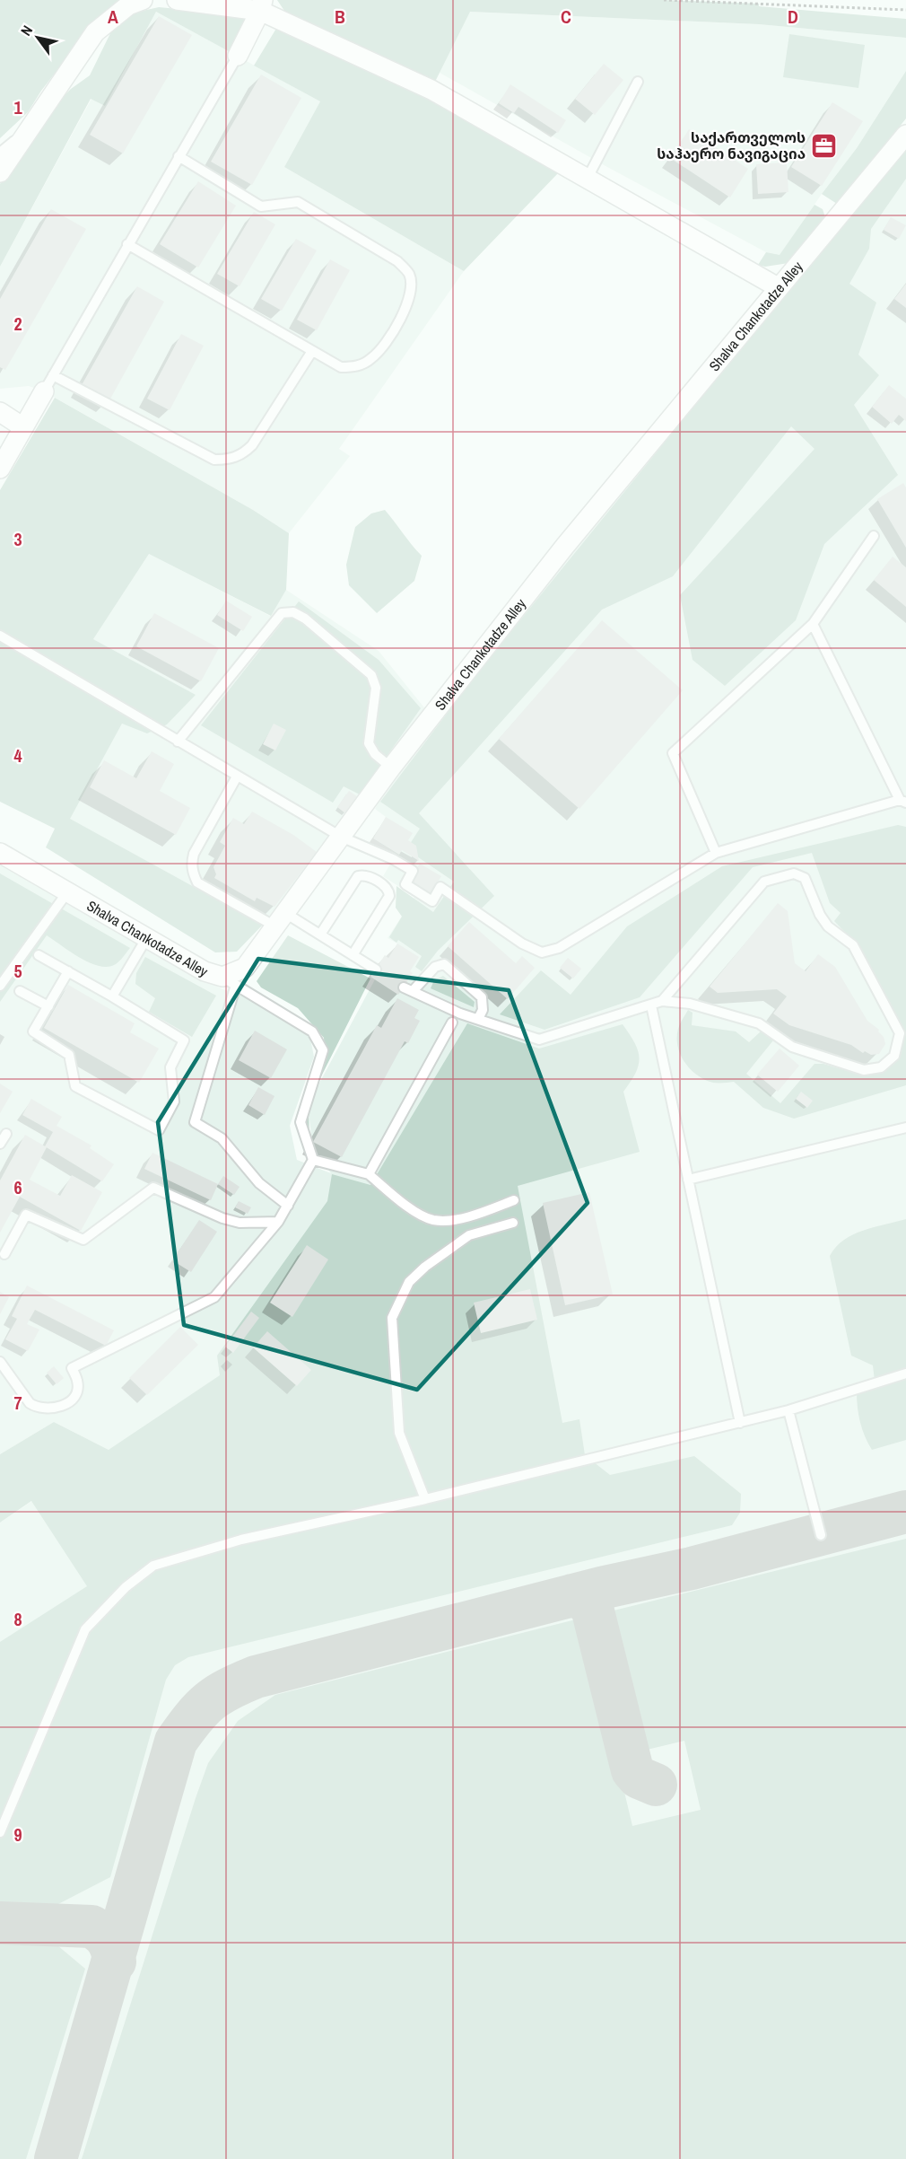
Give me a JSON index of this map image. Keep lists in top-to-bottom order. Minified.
{"streets":{"street":["Shalva Chankotadze Alley"]},"places":{"office":["საქართველოს საჰაერო ნავიგაცია"]},"north":"top left","grid":{"columns":["A","B","C","D"],"rows":["1","2","3","4","5","6","7","8","9"]}}
